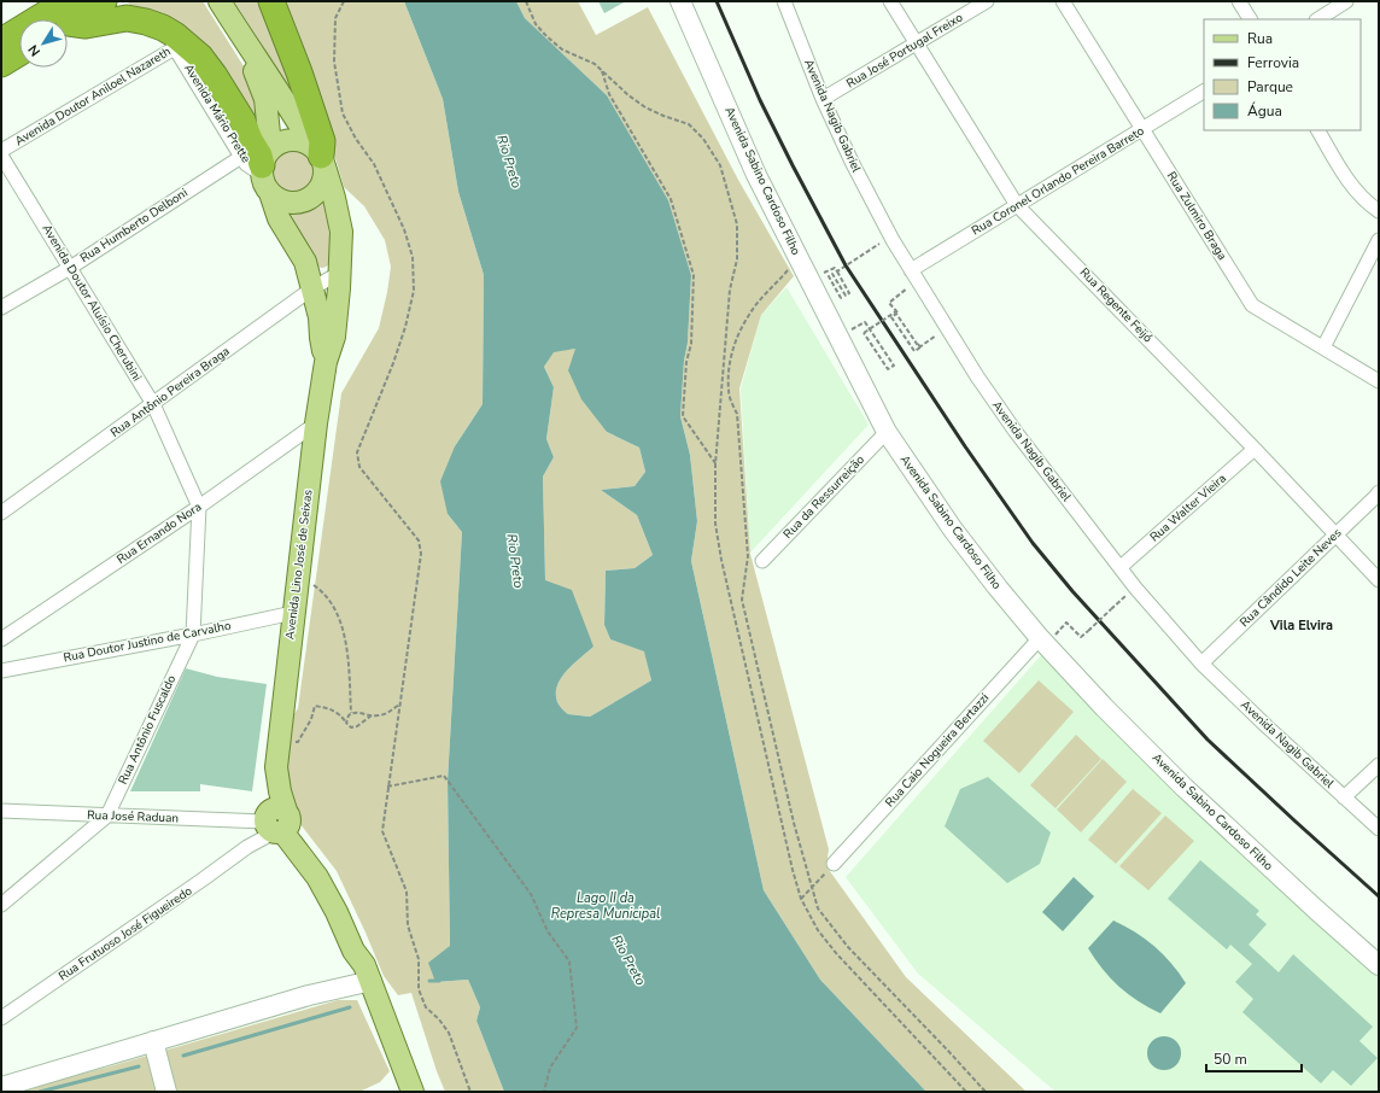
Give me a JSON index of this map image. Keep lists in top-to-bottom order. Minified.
{"streets":{"main road":["Avenida Sabino Cardoso Filho","Avenida Lino José de Seixas"],"street":["Rua José Portugal Freixo","Avenida Doutor Aniloel Nazareth","Avenida Nagib Gabriel","Rua Coronel Orlando Pereira Barreto","Rua Zulmiro Braga","Rua Humberto Delboni","Avenida Doutor Aluísio Cherubini","Rua Regente Feijó","Rua Antônio Pereira Braga","Rua da Ressurreição","Rua Walter Vieira","Rua Ernando Nora","Rua Cândido Leite Neves","Rua Doutor Justino de Carvalho","Rua Antônio Fuscaldo","Rua Caio Nogueira Bertazzi","Rua José Raduan","Rua Frutuoso José Figueiredo"]},"crossings":[["Rua José Portugal Freixo","Avenida Nagib Gabriel"],["Rua José Portugal Freixo","Rua Regente Feijó"],["Avenida Nagib Gabriel","Rua Coronel Orlando Pereira Barreto"],["Avenida Nagib Gabriel","Rua Walter Vieira"],["Avenida Nagib Gabriel","Rua Cândido Leite Neves"],["Avenida Sabino Cardoso Filho","Rua da Ressurreição"],["Avenida Sabino Cardoso Filho","Rua Caio Nogueira Bertazzi"],["Rua Coronel Orlando Pereira Barreto","Rua Zulmiro Braga"],["Rua Coronel Orlando Pereira Barreto","Rua Regente Feijó"],["Rua Humberto Delboni","Avenida Doutor Aluísio Cherubini"],["Rua Humberto Delboni","Avenida Lino José de Seixas"],["Avenida Doutor Aluísio Cherubini","Rua Antônio Pereira Braga"],["Avenida Doutor Aluísio Cherubini","Rua Ernando Nora"],["Avenida Doutor Aluísio Cherubini","Rua Antônio Fuscaldo"],["Rua Regente Feijó","Rua Walter Vieira"],["Rua Regente Feijó","Rua Cândido Leite Neves"],["Rua Antônio Pereira Braga","Avenida Lino José de Seixas"],["Rua Ernando Nora","Avenida Lino José de Seixas"],["Rua Ernando Nora","Rua Antônio Fuscaldo"],["Avenida Lino José de Seixas","Rua Doutor Justino de Carvalho"],["Avenida Lino José de Seixas","Rua José Raduan"],["Avenida Lino José de Seixas","Rua Frutuoso José Figueiredo"],["Rua Doutor Justino de Carvalho","Rua Antônio Fuscaldo"],["Rua Antônio Fuscaldo","Rua José Raduan"],["Rua José Raduan","Rua Frutuoso José Figueiredo"]],"districts":["Vila Elvira"],"water":["Rio Preto","Lago II da Represa Municipal"],"legend":["Rua","Ferrovia","Parque","Água"],"scale_bar":"50 m","north":"bottom left"}
